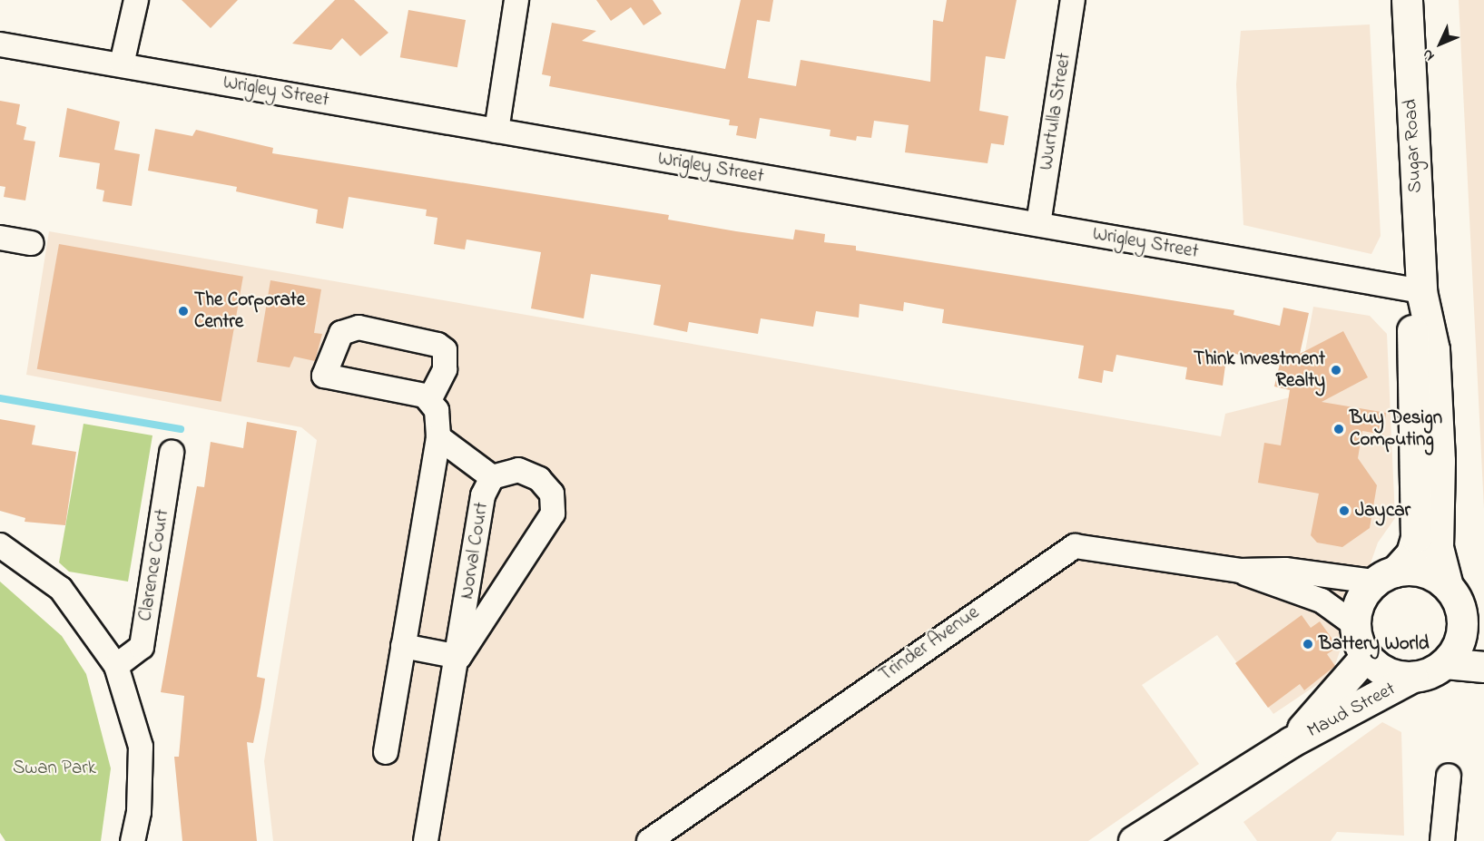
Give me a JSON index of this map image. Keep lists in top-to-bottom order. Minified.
{"streets":{"main road":["Sugar Road","Maud Street"],"street":["Wrigley Street","Wurtulla Street","Norval Court","Clarence Court","Trinder Avenue"]},"crossings":[["Wrigley Street","Wurtulla Street"],["Wrigley Street","Sugar Road"],["Trinder Avenue","Maud Street"]],"parks":["Swan Park"],"places":["The Corporate Centre","Think Investment Realty","Buy Design Computing","Jaycar","Battery World"],"north":"bottom left"}
